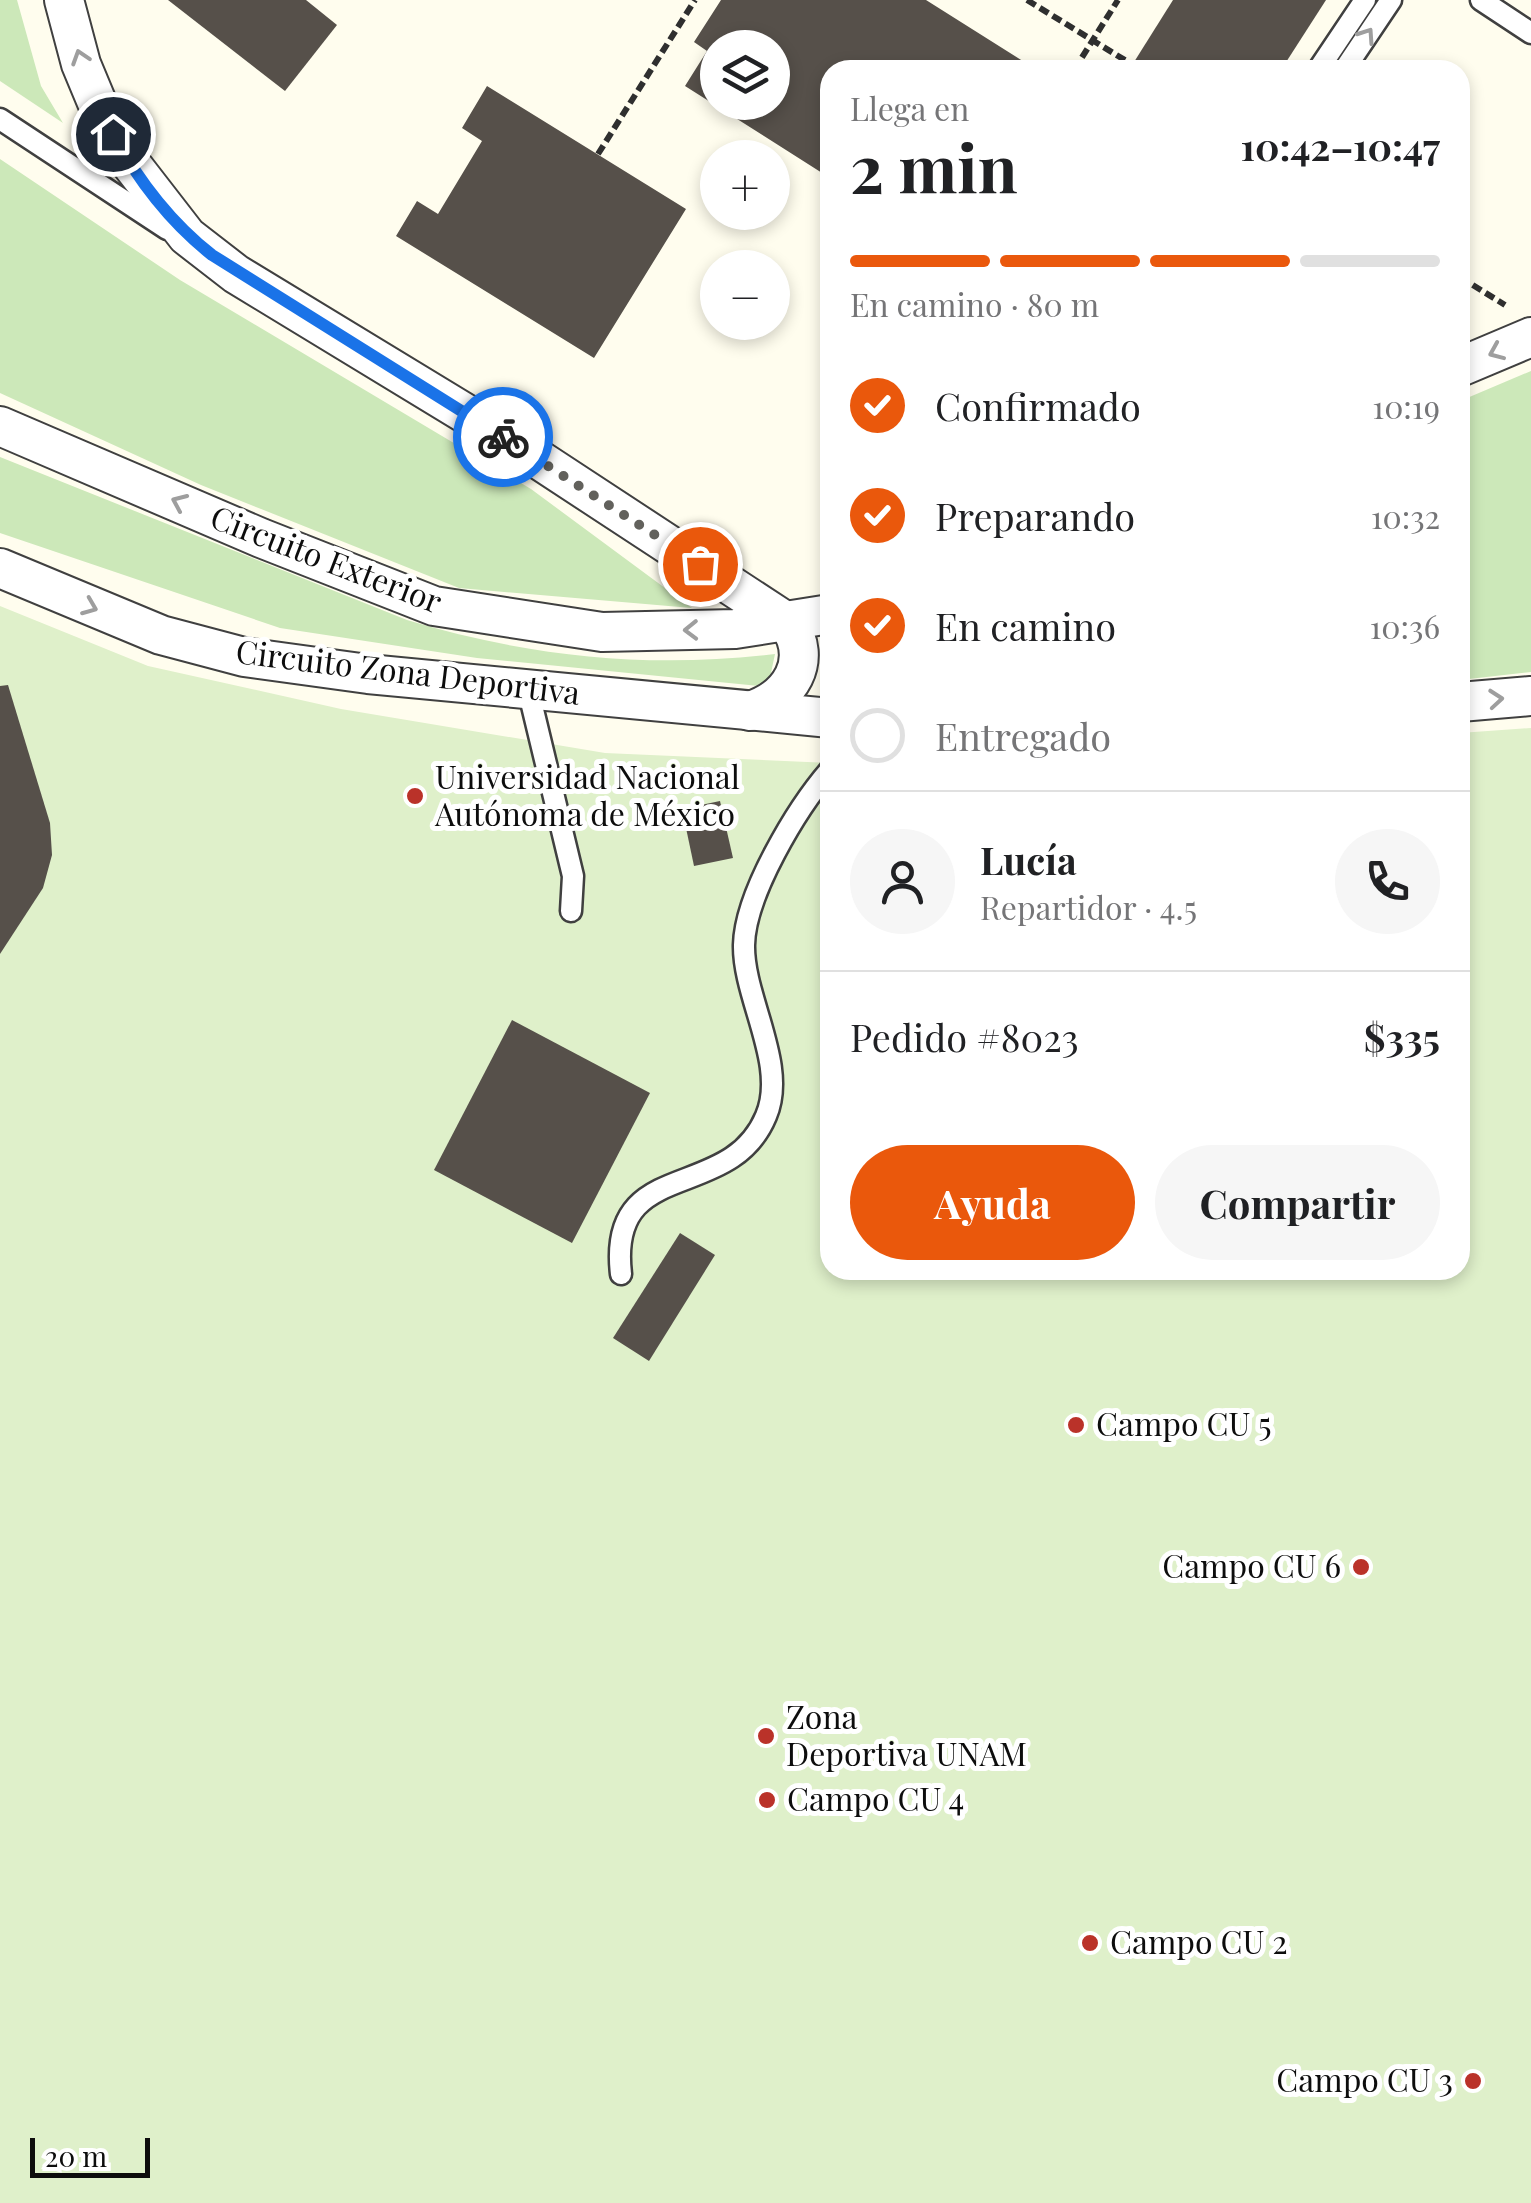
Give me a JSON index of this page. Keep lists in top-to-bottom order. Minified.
{"streets":{"street":["Circuito Exterior","Circuito Zona Deportiva"]},"places":["Universidad Nacional Autónoma de México","Campo CU 5","Campo CU 6","Zona Deportiva UNAM","Campo CU 4","Campo CU 2","Campo CU 3"],"scale_bar":"20 m","page":{"map_buttons":["+","−"],"heading":["2 min","Llega en","10:42–10:47"],"panel":["Lucía","Repartidor · 4.5","Pedido #8023","$335"],"bar":"En camino · 80 m","list":[["Confirmado","10:19"],["Preparando","10:32"],["En camino","10:36"],"Entregado"],"buttons":["Ayuda","Compartir"],"scale":"20 m"}}
